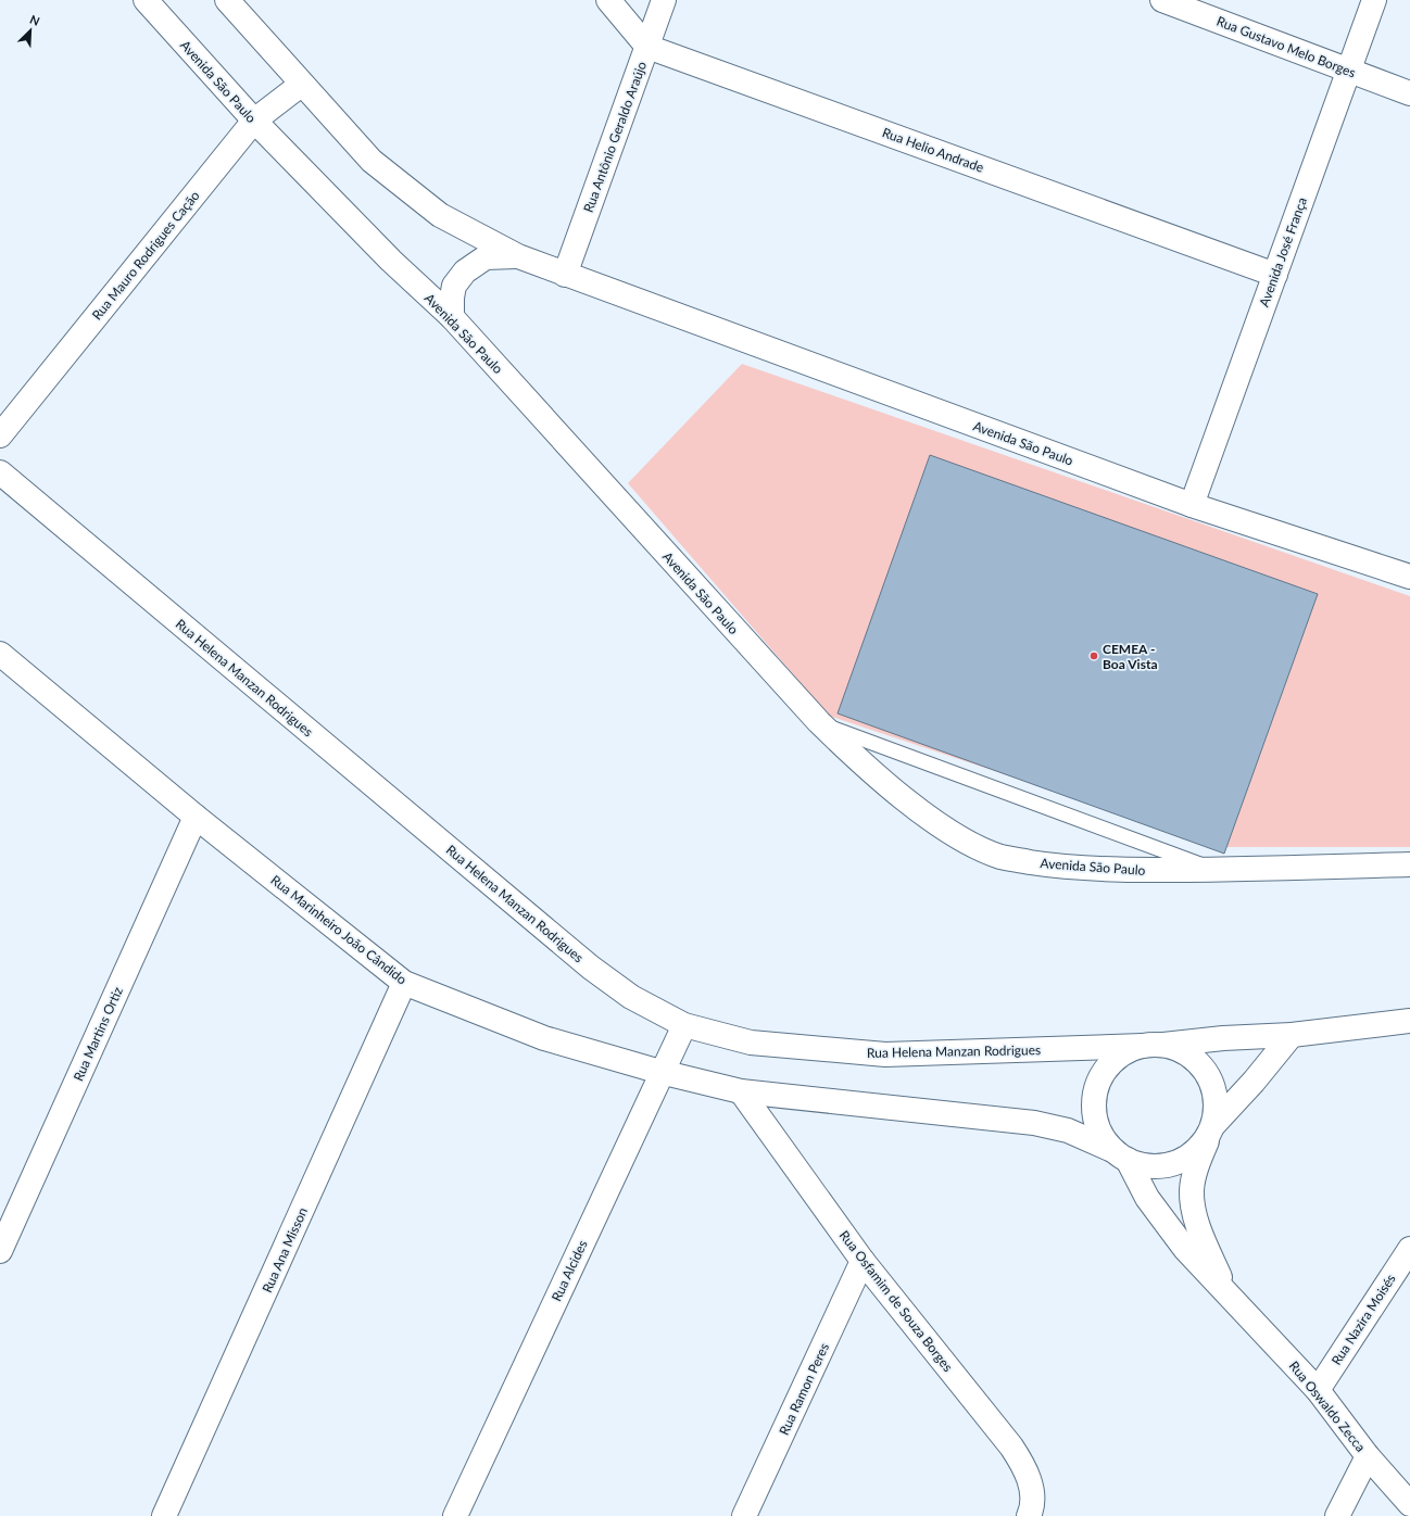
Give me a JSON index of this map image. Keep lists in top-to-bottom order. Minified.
{"streets":{"street":["Rua Gustavo Melo Borges","Avenida São Paulo","Rua Antônio Geraldo Araújo","Rua Helio Andrade","Avenida José França","Rua Mauro Rodrigues Cação","Rua Helena Manzan Rodrigues","Rua Marinheiro João Cândido","Rua Martins Ortiz","Rua Ana Misson","Rua Alcides","Rua Osfamim de Souza Borges","Rua Nazira Moisés","Rua Ramon Peres","Rua Oswaldo Zecca"]},"crossings":[["Rua Gustavo Melo Borges","Avenida José França"],["Avenida São Paulo","Rua Antônio Geraldo Araújo"],["Avenida São Paulo","Avenida José França"],["Avenida São Paulo","Rua Mauro Rodrigues Cação"],["Rua Antônio Geraldo Araújo","Rua Helio Andrade"],["Rua Helio Andrade","Avenida José França"],["Rua Helena Manzan Rodrigues","Rua Alcides"],["Rua Helena Manzan Rodrigues","Rua Oswaldo Zecca"],["Rua Marinheiro João Cândido","Rua Martins Ortiz"],["Rua Marinheiro João Cândido","Rua Ana Misson"],["Rua Marinheiro João Cândido","Rua Alcides"],["Rua Marinheiro João Cândido","Rua Osfamim de Souza Borges"],["Rua Osfamim de Souza Borges","Rua Ramon Peres"],["Rua Nazira Moisés","Rua Oswaldo Zecca"]],"places":["CEMEA - Boa Vista"],"north":"top right"}
